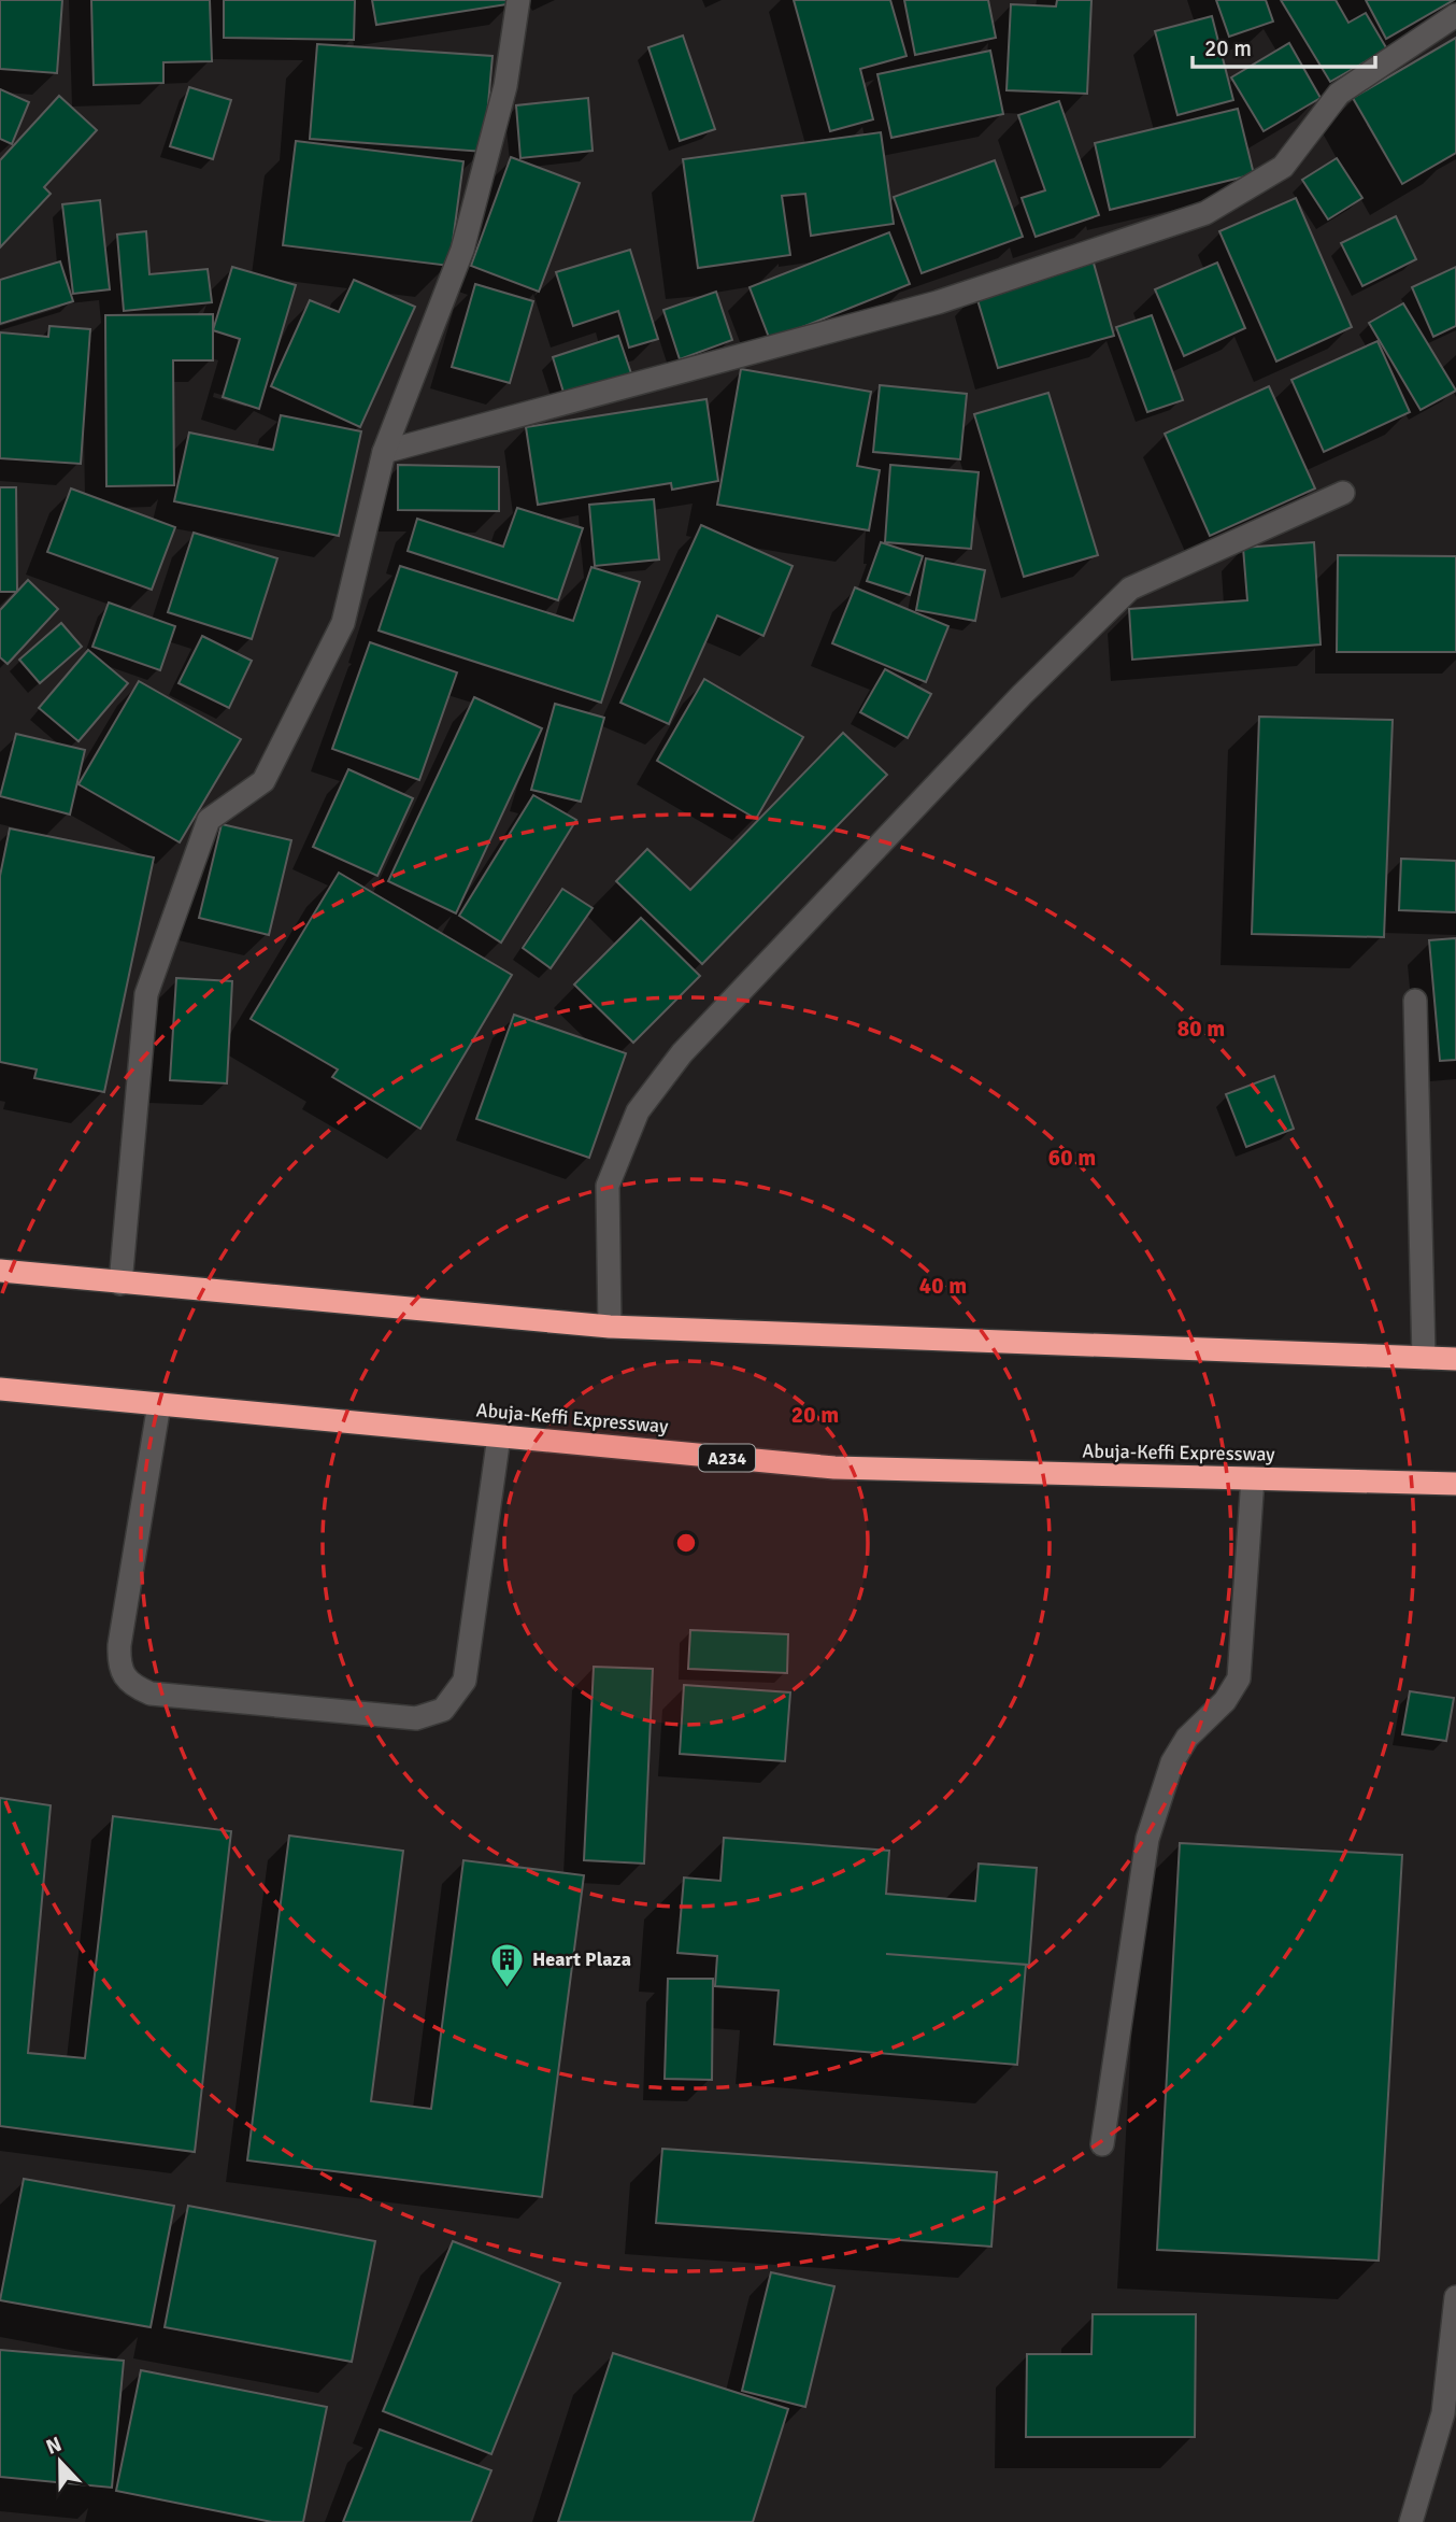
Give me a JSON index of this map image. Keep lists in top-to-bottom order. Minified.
{"streets":{"highway":["Abuja-Keffi Expressway","A234"]},"places":{"building":["Heart Plaza"]},"scale_bar":"20 m","north":"top","rings":["80 m","60 m","40 m","20 m"]}
